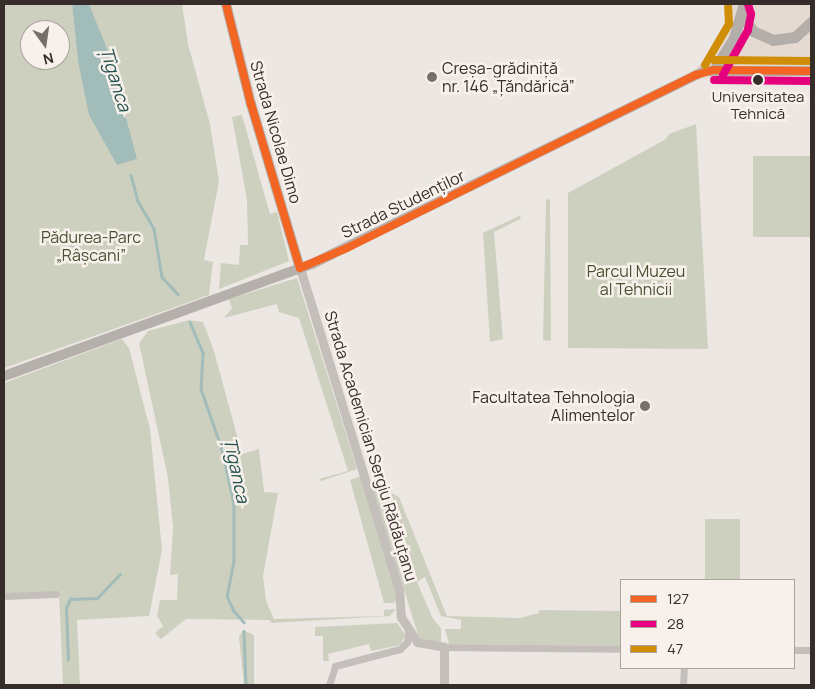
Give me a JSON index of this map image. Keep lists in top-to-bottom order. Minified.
{"streets":{"main road":["Strada Nicolae Dimo","Strada Studenților"],"street":["Strada Academician Sergiu Rădăuțanu"]},"crossings":[["Strada Nicolae Dimo","Strada Studenților"],["Strada Nicolae Dimo","Strada Academician Sergiu Rădăuțanu"],["Strada Studenților","Strada Academician Sergiu Rădăuțanu"]],"water":["Țîganca"],"parks":["Pădurea-Parc „Râșcani”","Parcul Muzeu al Tehnicii"],"places":["Creșa-grădiniță nr. 146 „Țăndărică”","Universitatea Tehnică","Facultatea Tehnologia Alimentelor"],"lines":["transit line 127","transit line 28","transit line 47"],"legend":["127","28","47"],"north":"bottom"}
